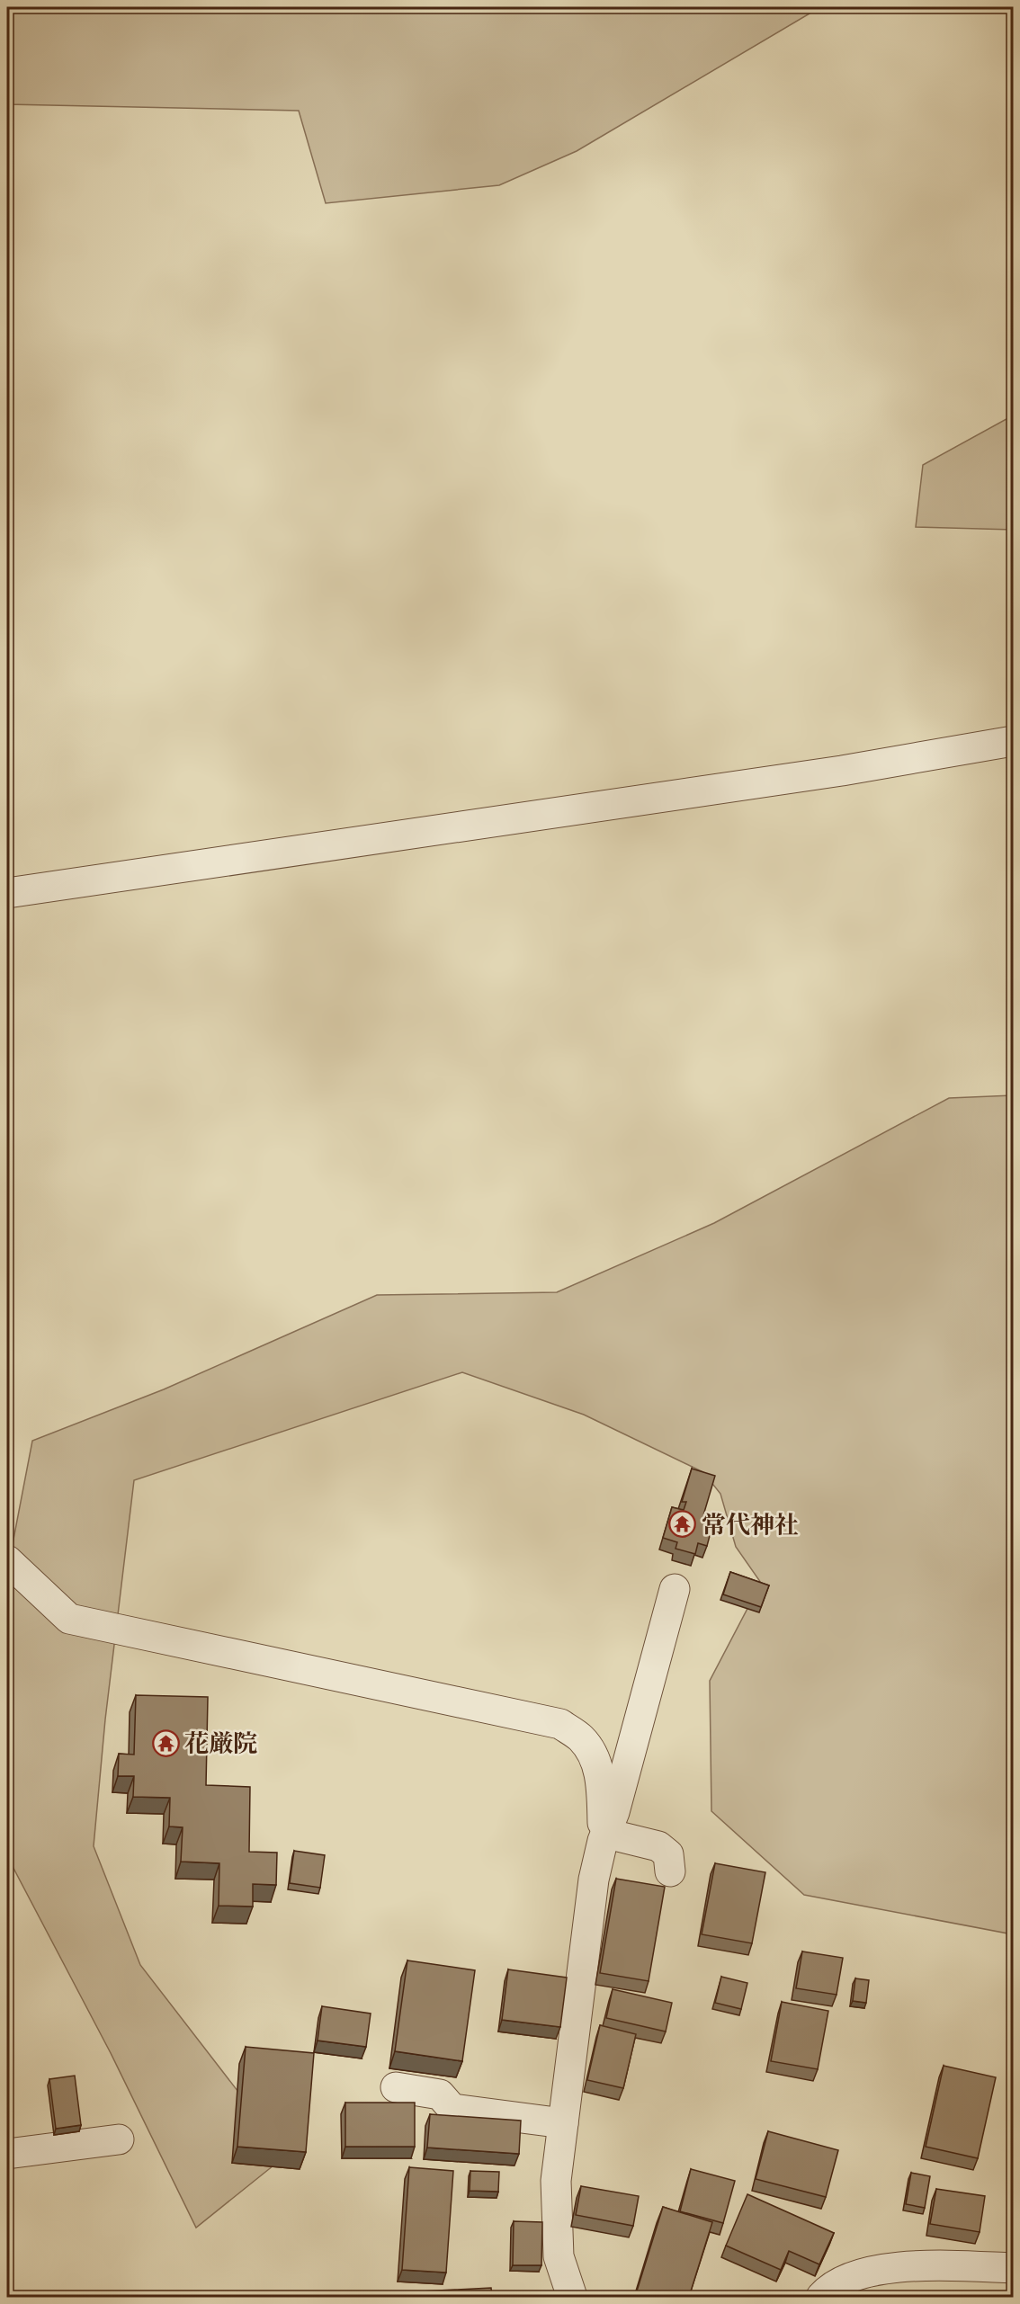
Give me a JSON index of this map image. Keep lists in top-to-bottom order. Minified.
{"places":{"temple":["常代神社","花厳院"]}}
